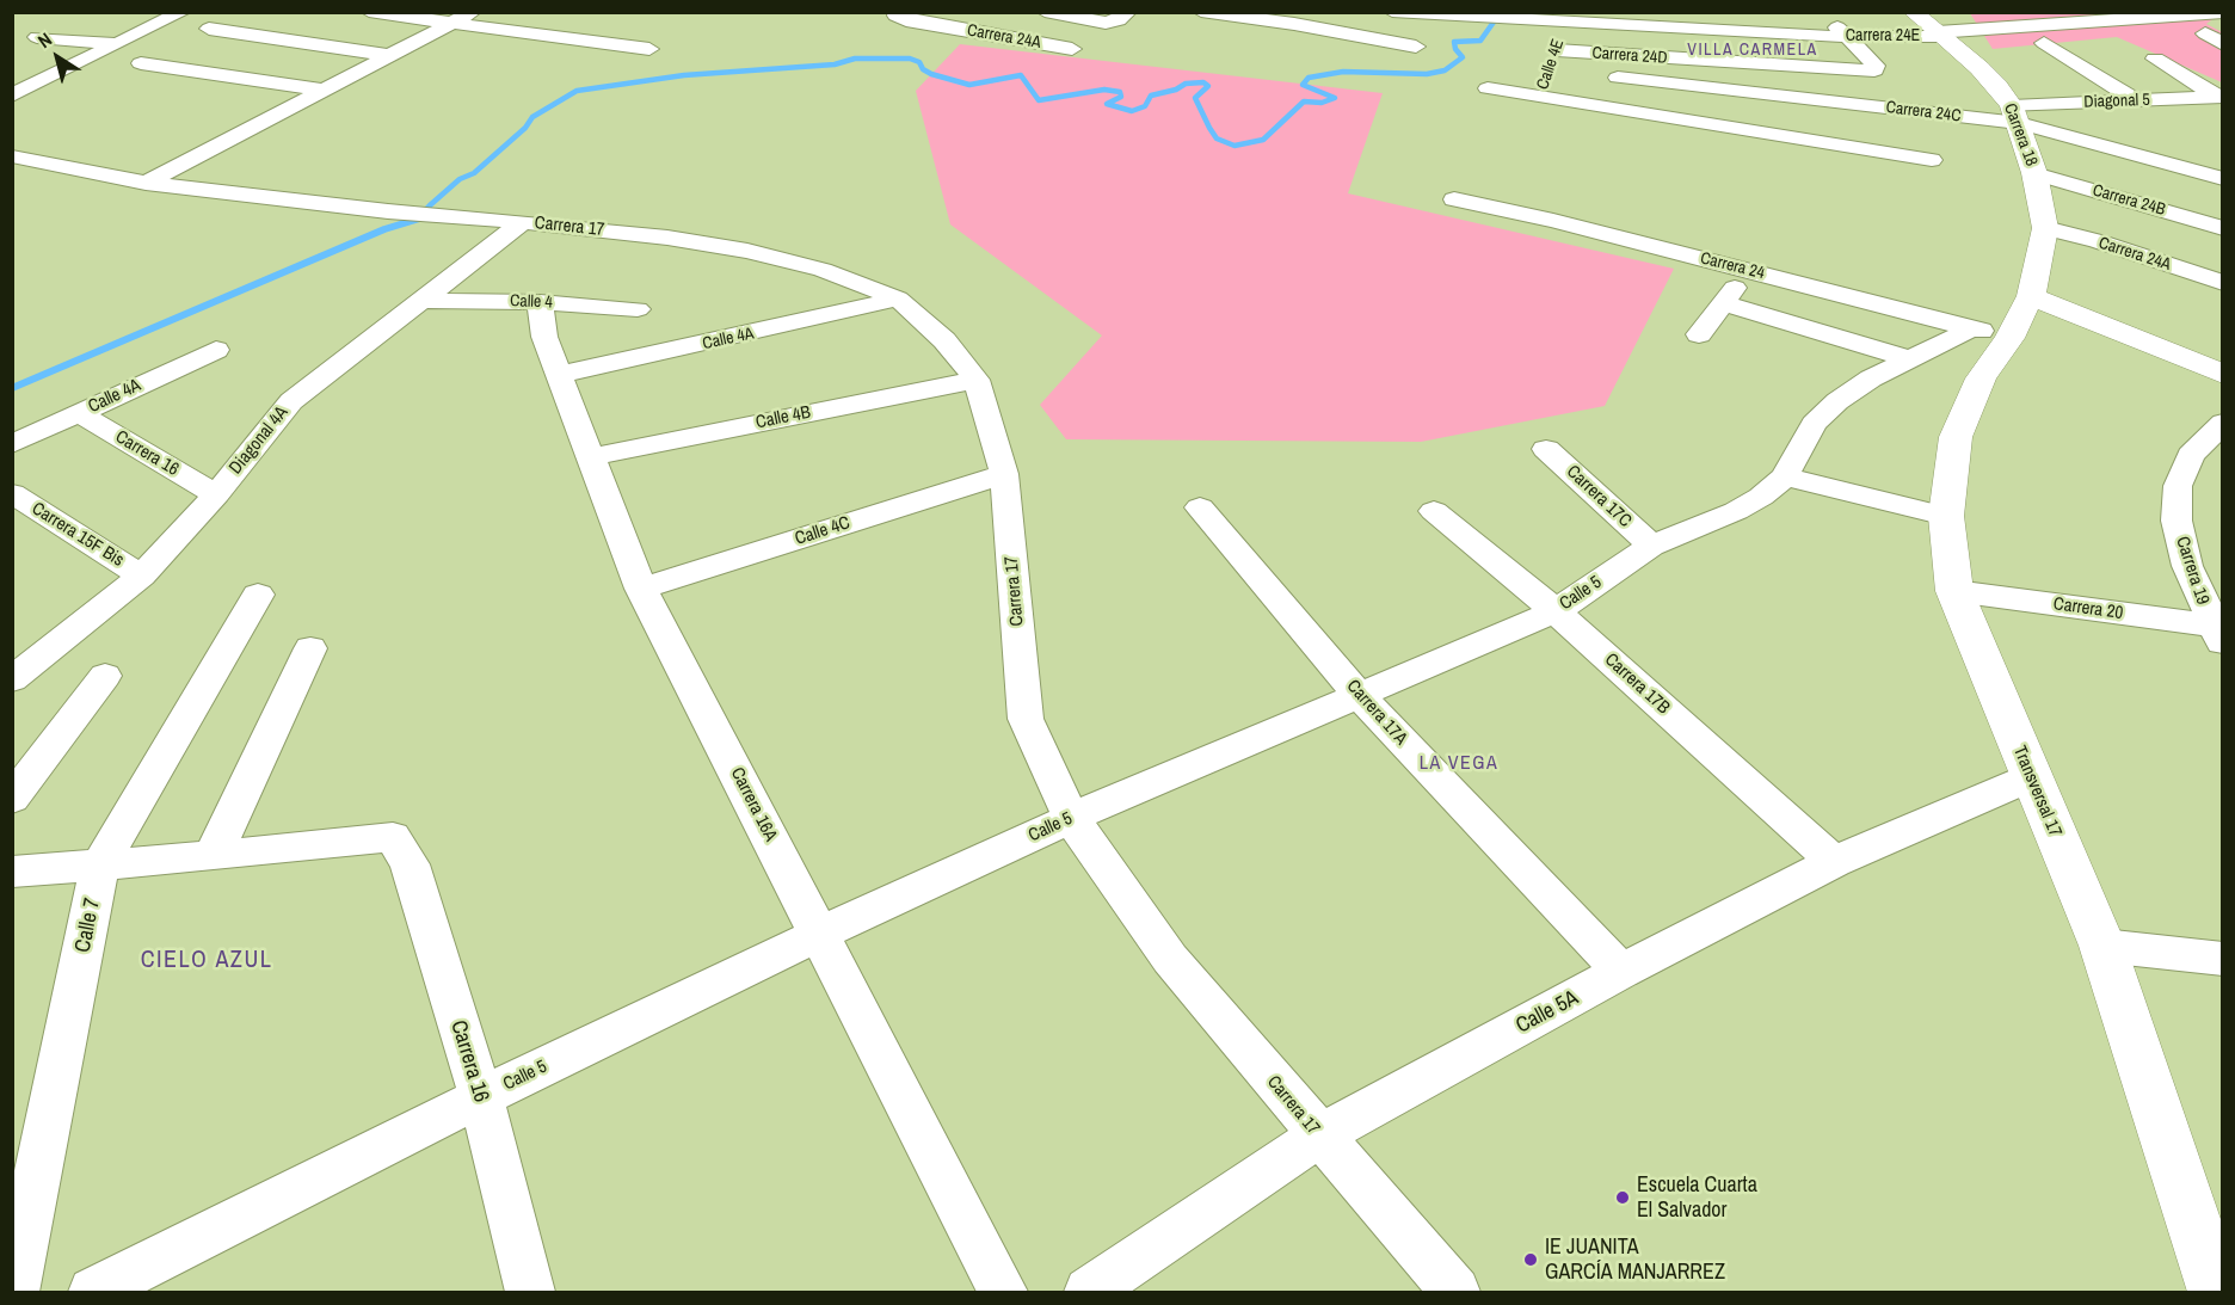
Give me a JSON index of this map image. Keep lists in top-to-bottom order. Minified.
{"streets":{"street":["Carrera 24E","Carrera 24A","Carrera 24D","Calle 4E","Diagonal 5","Carrera 24C","Carrera 18","Carrera 24B","Carrera 17","Carrera 24","Calle 4","Calle 4A","Calle 4B","Diagonal 4A","Carrera 16","Carrera 17C","Calle 4C","Carrera 15F Bis","Carrera 19","Calle 5","Carrera 20","Carrera 17B","Carrera 17A","Transversal 17","Carrera 16A","Calle 7","Calle 5A"]},"crossings":[["Carrera 24E","Carrera 24D"],["Carrera 24E","Calle 4E"],["Carrera 24E","Carrera 18"],["Carrera 24A","Carrera 18"],["Carrera 24D","Calle 4E"],["Diagonal 5","Carrera 24C"],["Diagonal 5","Carrera 18"],["Carrera 24C","Carrera 18"],["Carrera 18","Carrera 24B"],["Carrera 18","Transversal 17"],["Carrera 17","Calle 4A"],["Carrera 17","Calle 4B"],["Carrera 17","Diagonal 4A"],["Carrera 17","Calle 4C"],["Carrera 17","Calle 5"],["Carrera 17","Calle 5A"],["Carrera 24","Calle 5"],["Carrera 24","Transversal 17"],["Calle 4","Diagonal 4A"],["Calle 4","Carrera 16A"],["Calle 4A","Carrera 16"],["Calle 4A","Carrera 16A"],["Calle 4B","Carrera 16A"],["Diagonal 4A","Carrera 16"],["Diagonal 4A","Carrera 15F Bis"],["Carrera 16","Calle 5"],["Carrera 17C","Calle 5"],["Calle 4C","Carrera 16A"],["Carrera 19","Carrera 20"],["Calle 5","Carrera 17B"],["Calle 5","Carrera 17A"],["Calle 5","Transversal 17"],["Calle 5","Carrera 16A"],["Carrera 20","Transversal 17"],["Carrera 17B","Calle 5A"],["Carrera 17A","Calle 5A"],["Transversal 17","Calle 5A"]],"districts":["VILLA CARMELA","LA VEGA","CIELO AZUL"],"places":["Escuela Cuarta El Salvador","IE JUANITA GARCÍA MANJARREZ"],"north":"top left"}
